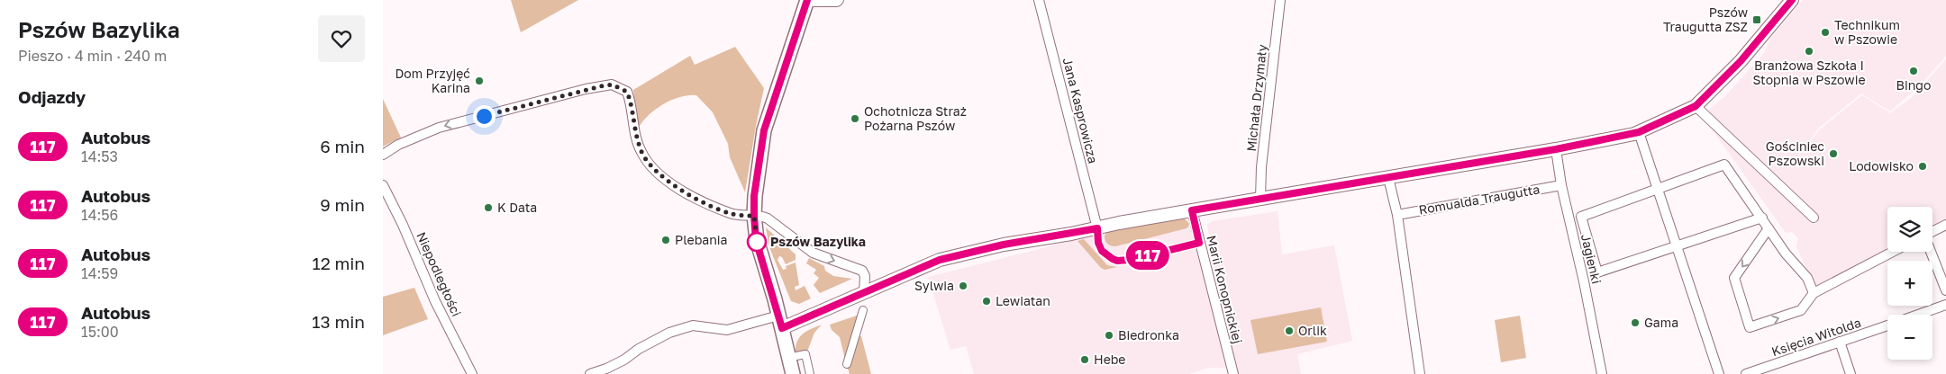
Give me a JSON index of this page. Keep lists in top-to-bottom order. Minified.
{"streets":{"street":["Michała Drzymały","Jana Kasprowicza","Romualda Traugutta","Jagienki","Niepodległości","Marii Konopnickiej","Księcia Witolda"]},"crossings":[["Romualda Traugutta","Jagienki"]],"places":{"transit":["Pszów Traugutta ZSZ"],"other":["Technikum w Pszowie","Branżowa Szkoła I Stopnia w Pszowie","Bingo","Dom Przyjęć Karina","Ochotnicza Straż Pożarna Pszów","Gościniec Pszowski","Lodowisko","K Data","Plebania","Pszów Bazylika","Sylwia","Lewiatan","Gama","Orlik","Biedronka","Hebe"]},"lines":["bus line 117"],"page":{"heading":[["Pszów Bazylika","Pieszo · 4 min · 240 m"],"Odjazdy"],"on_map":"117","list":[{"mark":"117","name":"Autobus","note":"14:53","value":"6 min"},{"mark":"117","name":"Autobus","note":"14:56","value":"9 min"},{"mark":"117","name":"Autobus","note":"14:59","value":"12 min"},{"mark":"117","name":"Autobus","note":"15:00","value":"13 min"}],"map_buttons":["+","−"]}}
